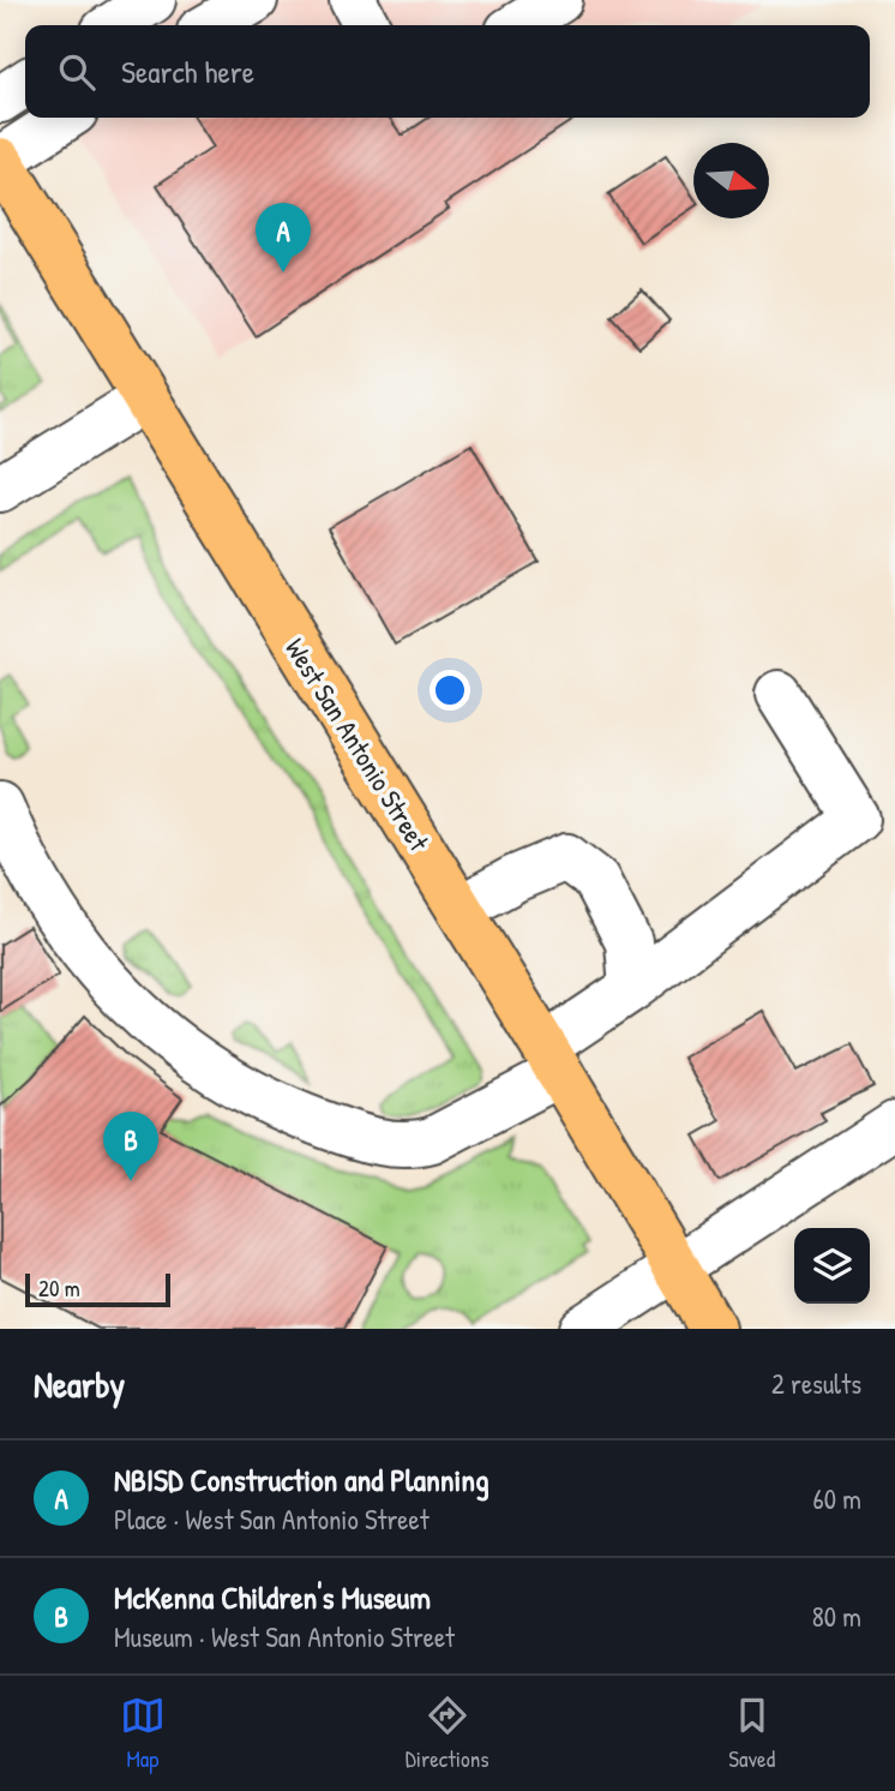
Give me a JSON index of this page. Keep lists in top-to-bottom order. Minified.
{"streets":{"main road":["West San Antonio Street"]},"scale_bar":"20 m","north":"right","page":{"search":"Search here","pins":["A","B"],"scale":"20 m","heading":["Nearby","2 results"],"list":[{"mark":"A","name":"NBISD Construction and Planning","note":"Place · West San Antonio Street","value":"60 m"},{"mark":"B","name":"McKenna Children's Museum","note":"Museum · West San Antonio Street","value":"80 m"}],"nav":["Map","Directions","Saved"]}}
